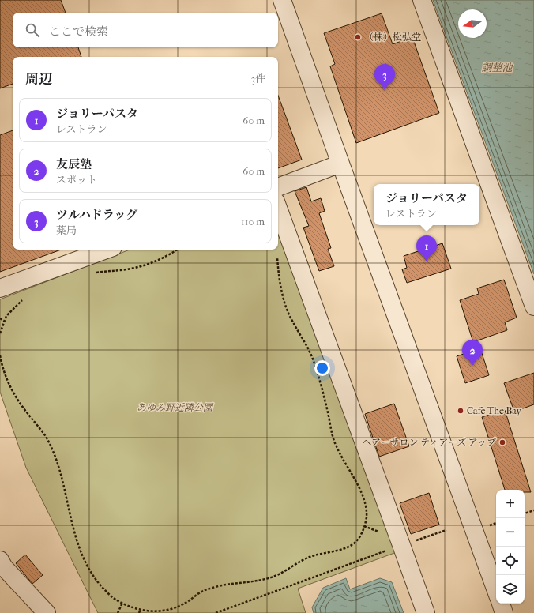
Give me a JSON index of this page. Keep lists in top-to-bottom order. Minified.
{"water":["調整池"],"parks":["あゆみ野近隣公園"],"places":["（株）松弘堂","Cafe The Bay","ヘアーサロン ティアーズ アップ"],"north":"left","page":{"search":"ここで検索","heading":["周辺","3件"],"pins":["3","1","2"],"list":[{"mark":"1","name":"ジョリーパスタ","note":"レストラン","value":"60 m"},{"mark":"2","name":"友辰塾","note":"スポット","value":"60 m"},{"mark":"3","name":"ツルハドラッグ","note":"薬局","value":"110 m"}],"popup":["ジョリーパスタ","レストラン"],"map_buttons":["+","−"]}}
